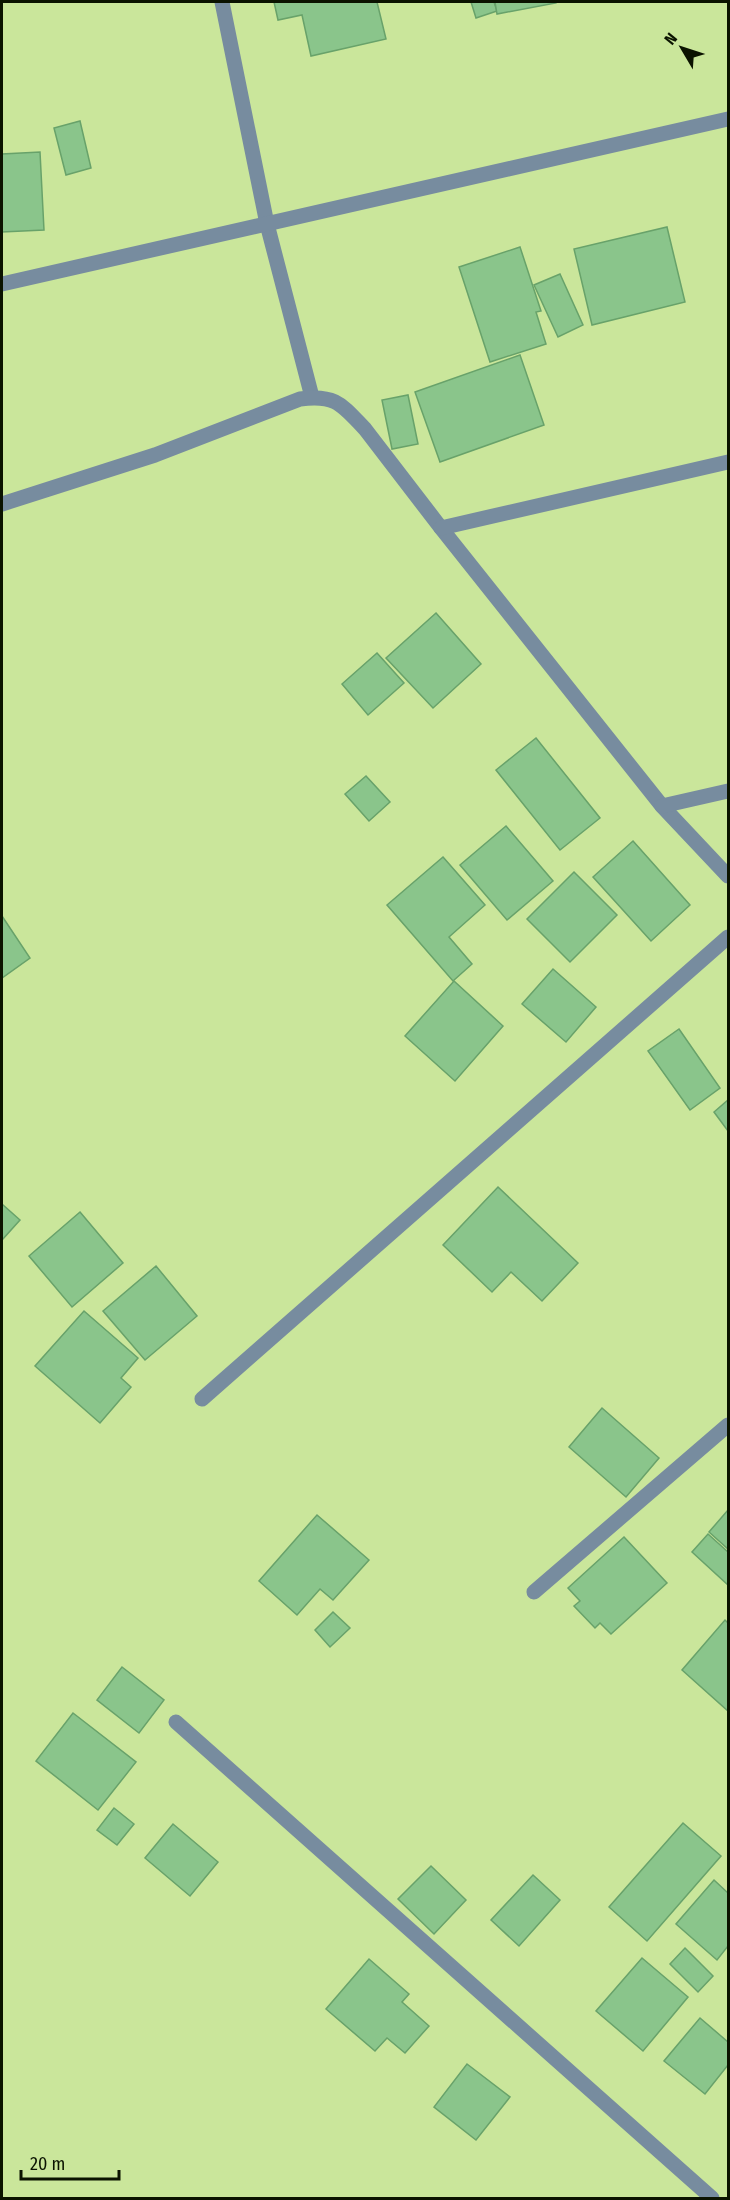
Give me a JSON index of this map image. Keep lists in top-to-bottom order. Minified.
{"scale_bar":"20 m","north":"top left"}
